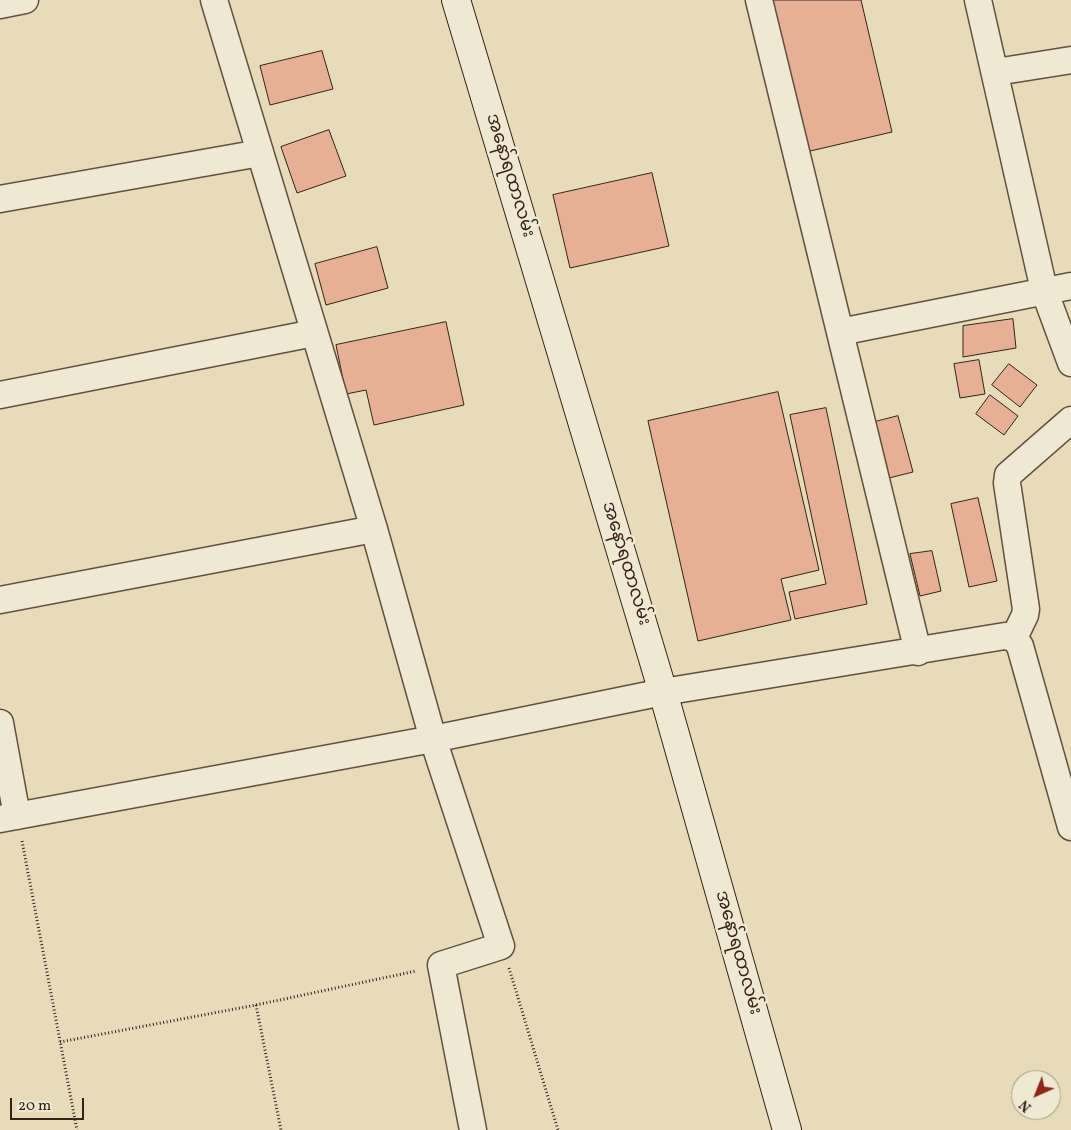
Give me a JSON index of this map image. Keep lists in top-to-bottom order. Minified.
{"streets":{"main road":["အနော်ရထာလမ်း"]},"scale_bar":"20 m","north":"bottom left"}
